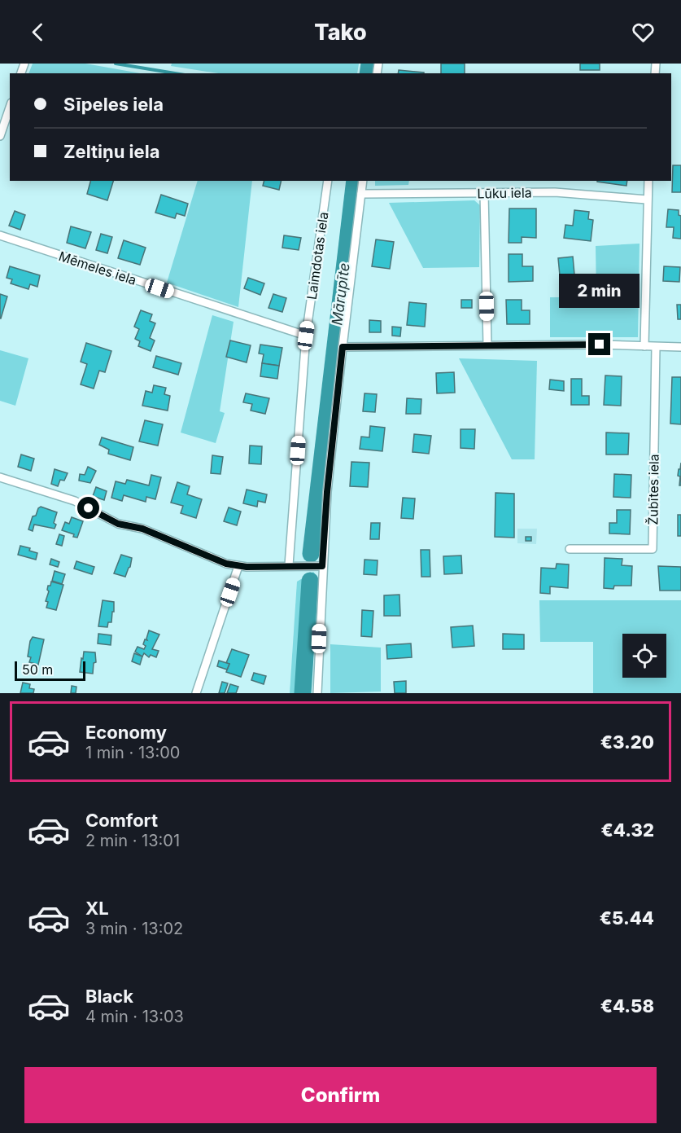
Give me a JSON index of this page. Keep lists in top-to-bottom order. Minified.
{"streets":{"street":["Lūku iela","Laimdotas iela","Mēmeles iela","Žubītes iela"]},"crossings":[["Laimdotas iela","Mēmeles iela"]],"water":["Mārupīte"],"scale_bar":"50 m","page":{"header":"Tako","banner":["Sīpeles iela","Zeltiņu iela"],"bubble":"2 min","scale":"50 m","list":[{"name":"Economy","note":"1 min · 13:00","value":"€3.20"},{"name":"Comfort","note":"2 min · 13:01","value":"€4.32"},{"name":"XL","note":"3 min · 13:02","value":"€5.44"},{"name":"Black","note":"4 min · 13:03","value":"€4.58"}],"buttons":"Confirm"}}
